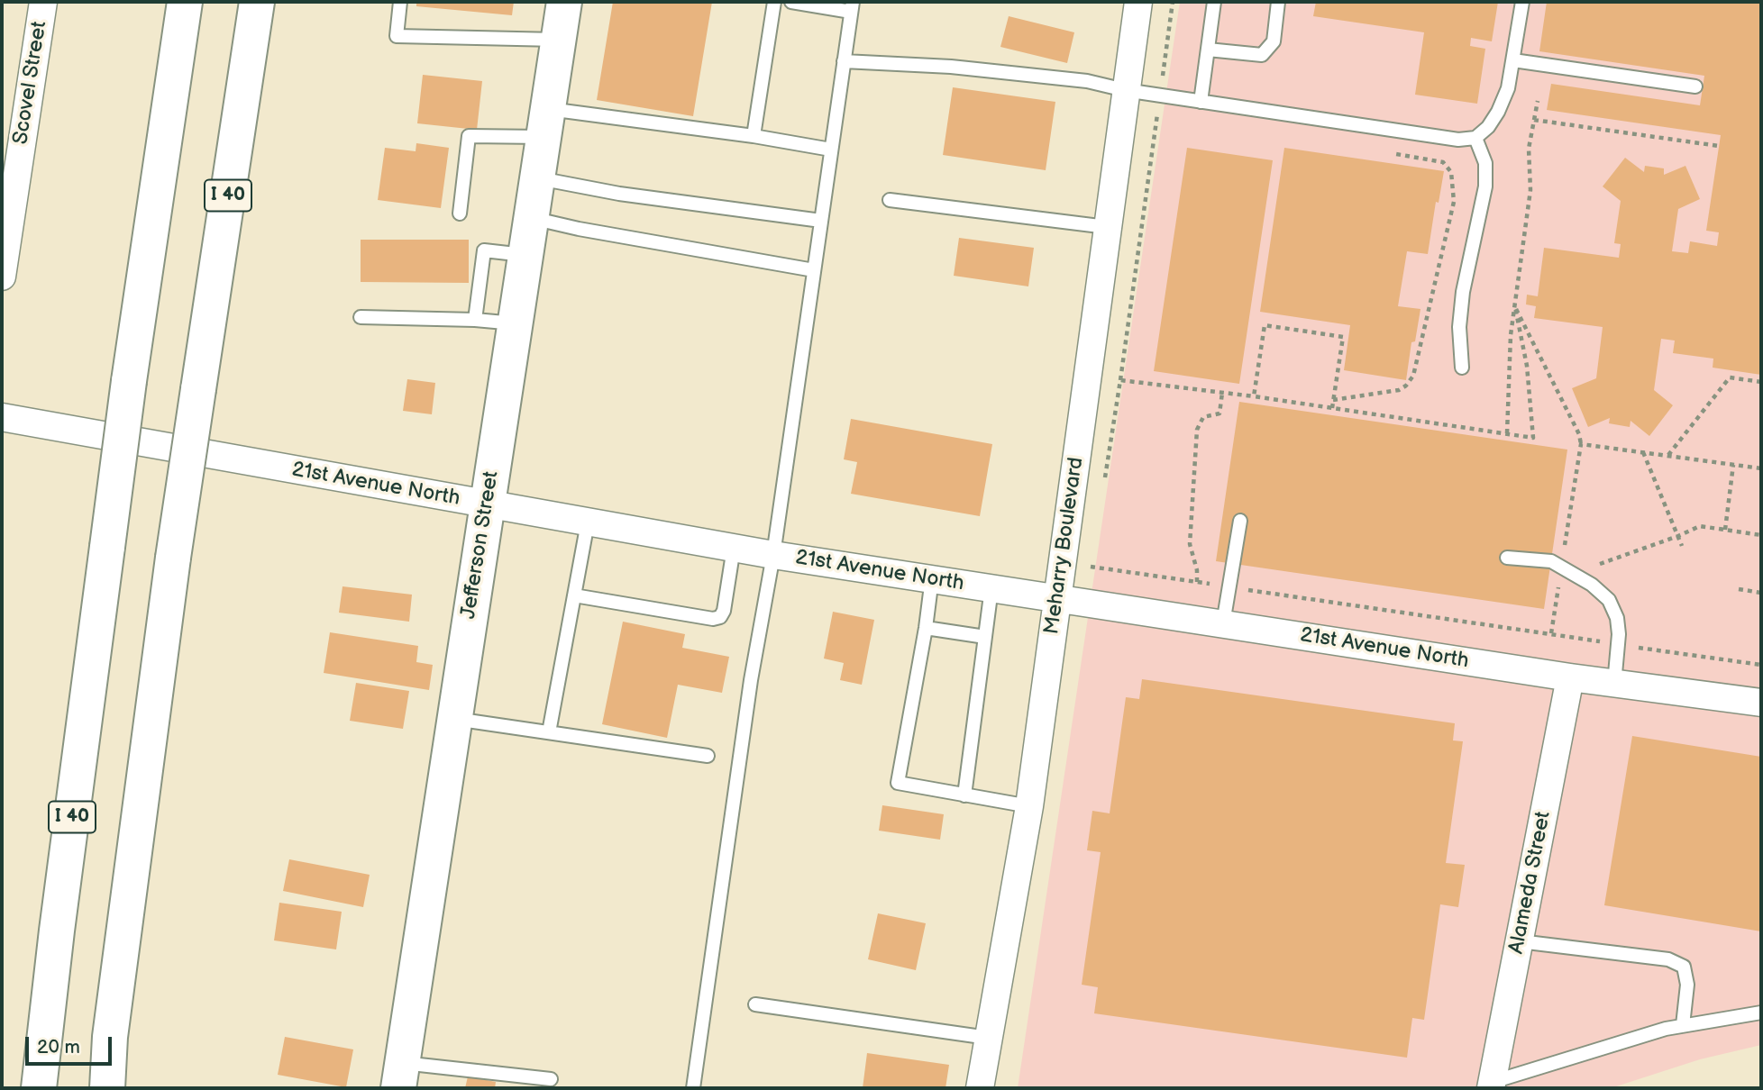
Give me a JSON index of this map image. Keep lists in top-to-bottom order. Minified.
{"streets":{"main road":["I 40","Jefferson Street"],"street":["Scovel Street","21st Avenue North","Meharry Boulevard","Alameda Street"]},"crossings":[["21st Avenue North","Jefferson Street"],["21st Avenue North","Meharry Boulevard"],["21st Avenue North","Alameda Street"]],"scale_bar":"20 m"}
